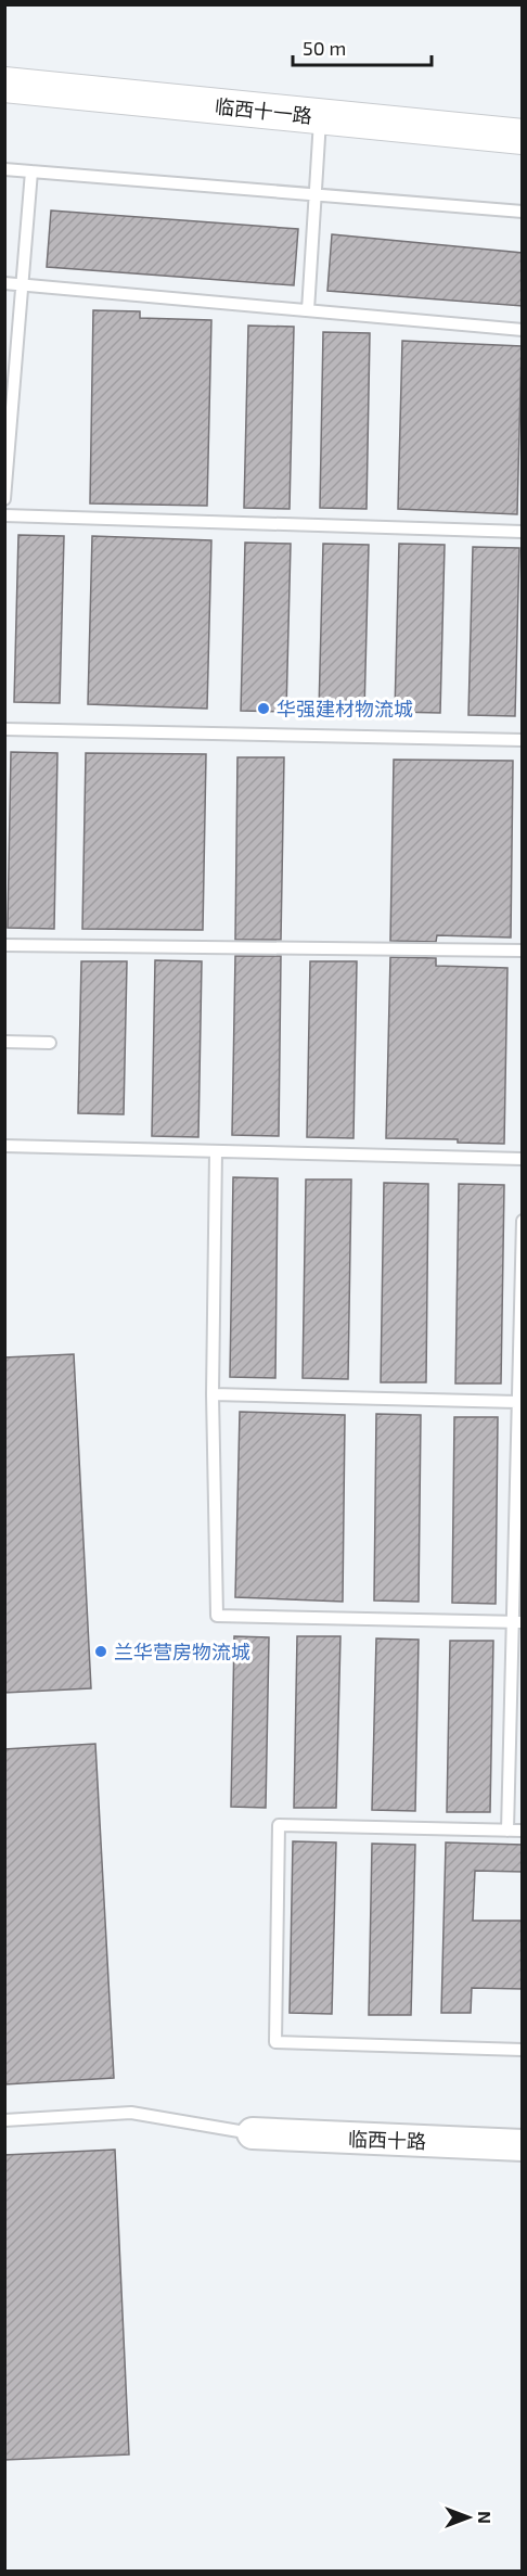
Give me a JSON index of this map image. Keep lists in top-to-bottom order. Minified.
{"streets":{"main road":["临西十一路"],"street":["临西十路"]},"places":["华强建材物流城","兰华营房物流城"],"scale_bar":"50 m","north":"right"}
